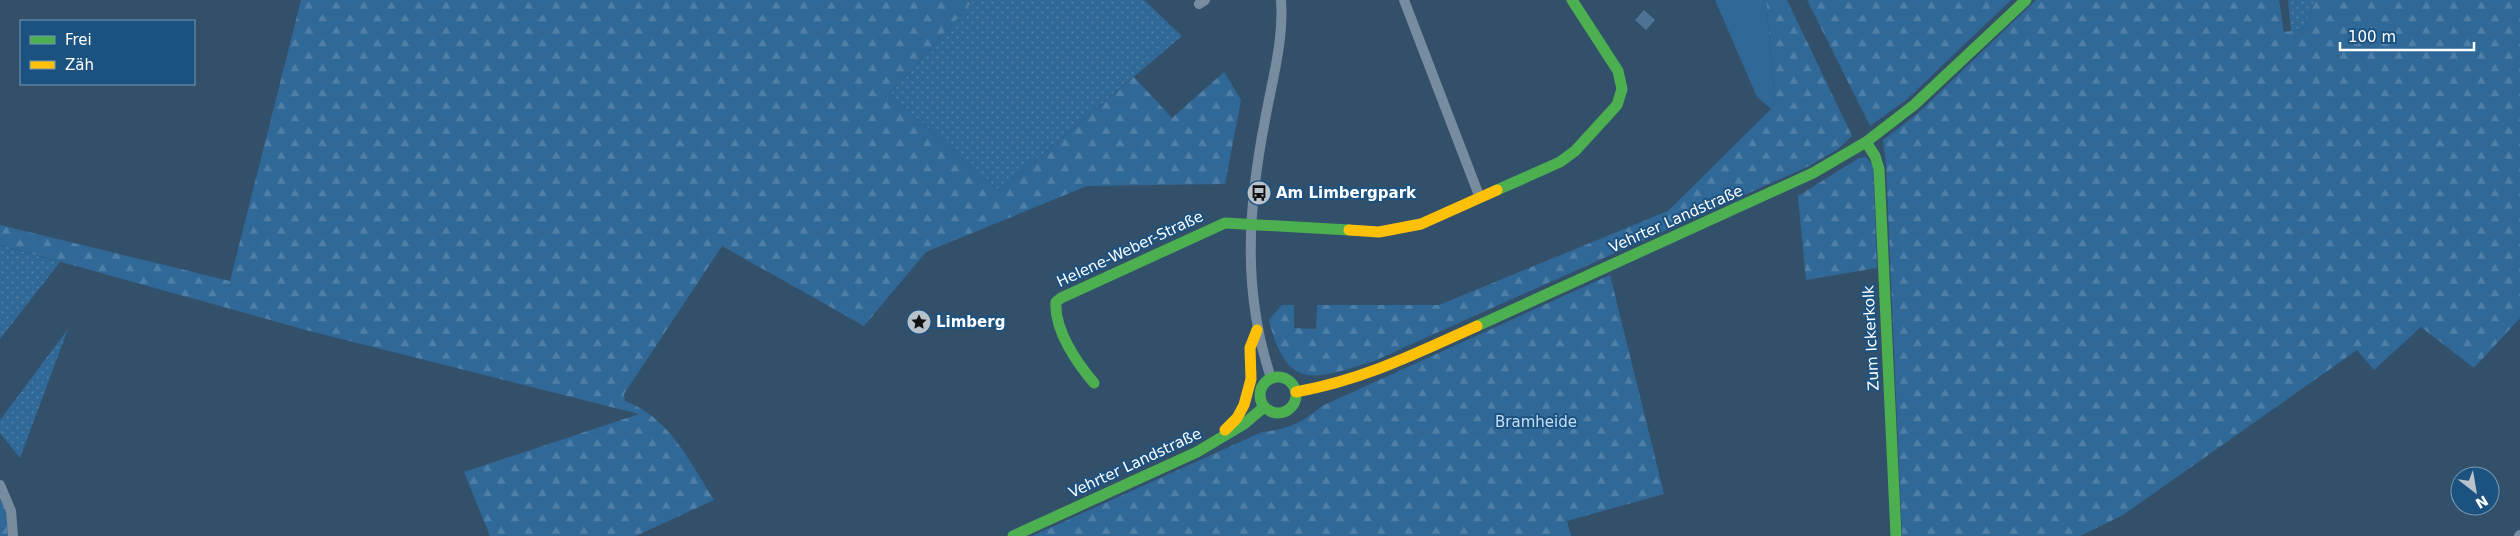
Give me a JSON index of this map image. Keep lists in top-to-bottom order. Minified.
{"streets":{"main road":["Vehrter Landstraße","Helene-Weber-Straße","Zum Ickerkolk"]},"crossings":[["Vehrter Landstraße","Zum Ickerkolk"]],"parks":["Bramheide"],"places":{"bus stop":["Am Limbergpark"],"place":["Limberg"]},"legend":["Frei","Zäh"],"scale_bar":"100 m","north":"bottom right"}
